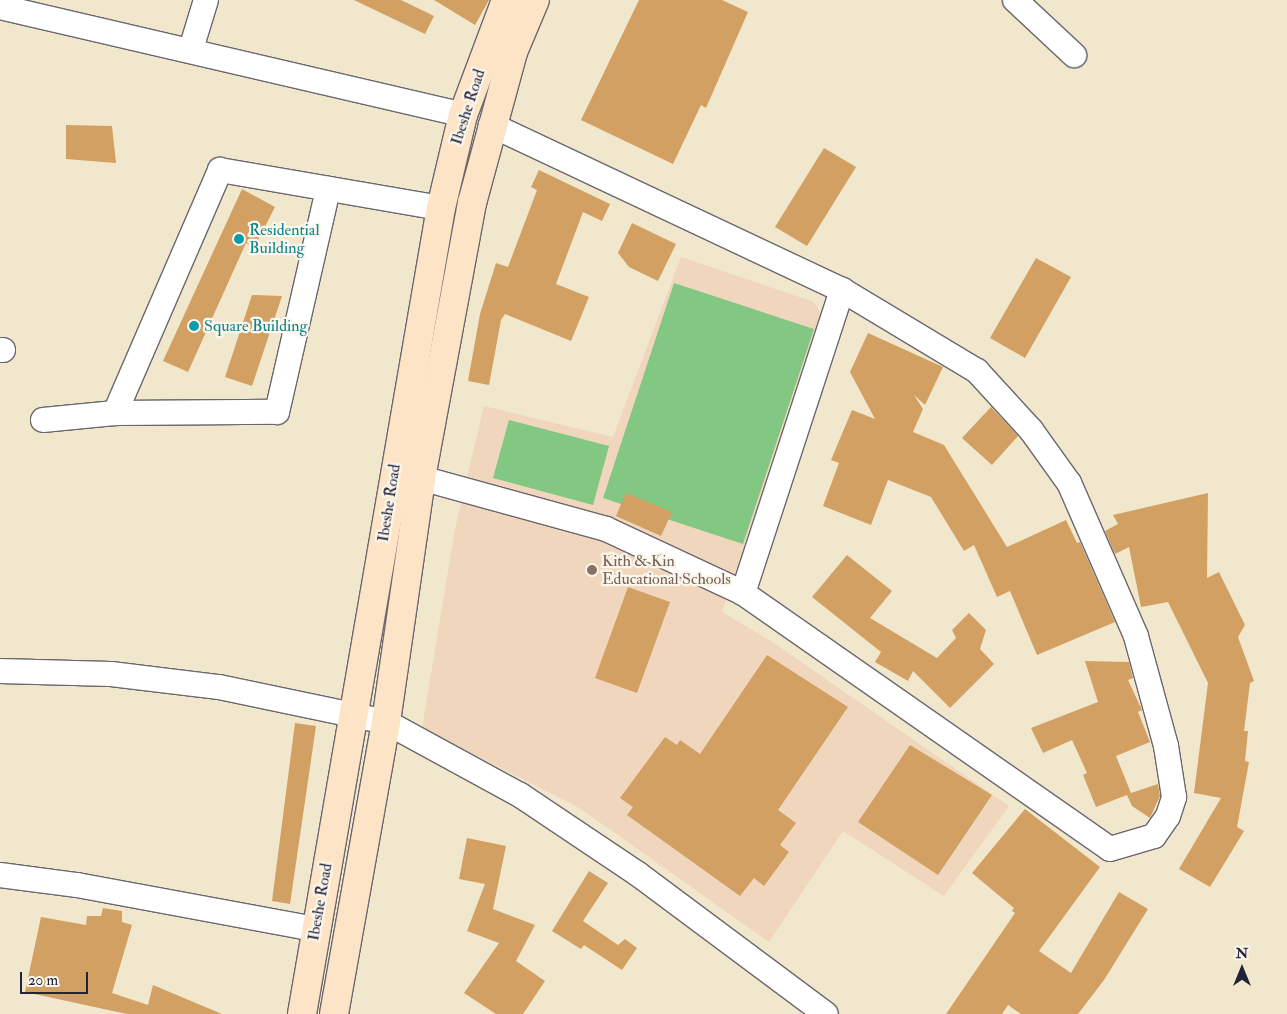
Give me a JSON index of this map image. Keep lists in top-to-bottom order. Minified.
{"streets":{"main road":["Ibeshe Road"]},"places":["Residential Building","Square Building","Kith & Kin Educational Schools"],"scale_bar":"20 m","north":"top"}
